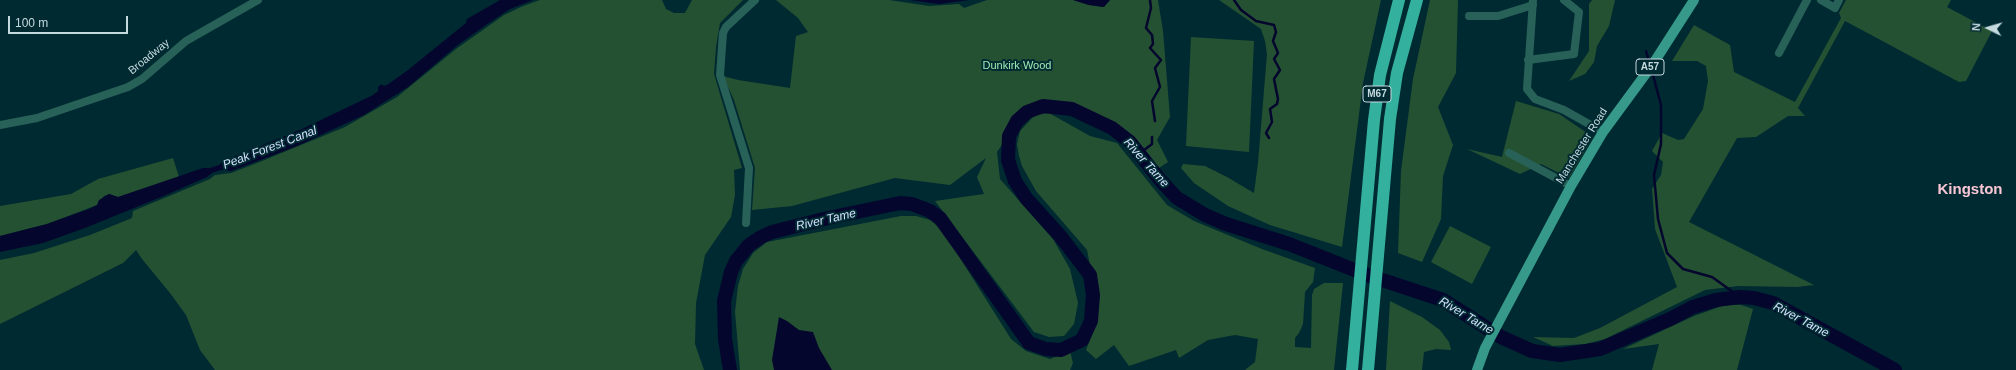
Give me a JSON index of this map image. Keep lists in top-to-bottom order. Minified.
{"streets":{"highway":["M67"],"main road":["A57","Manchester Road"],"street":["Broadway"]},"districts":["Kingston"],"water":["Peak Forest Canal","River Tame"],"parks":["Dunkirk Wood"],"scale_bar":"100 m","north":"left"}
